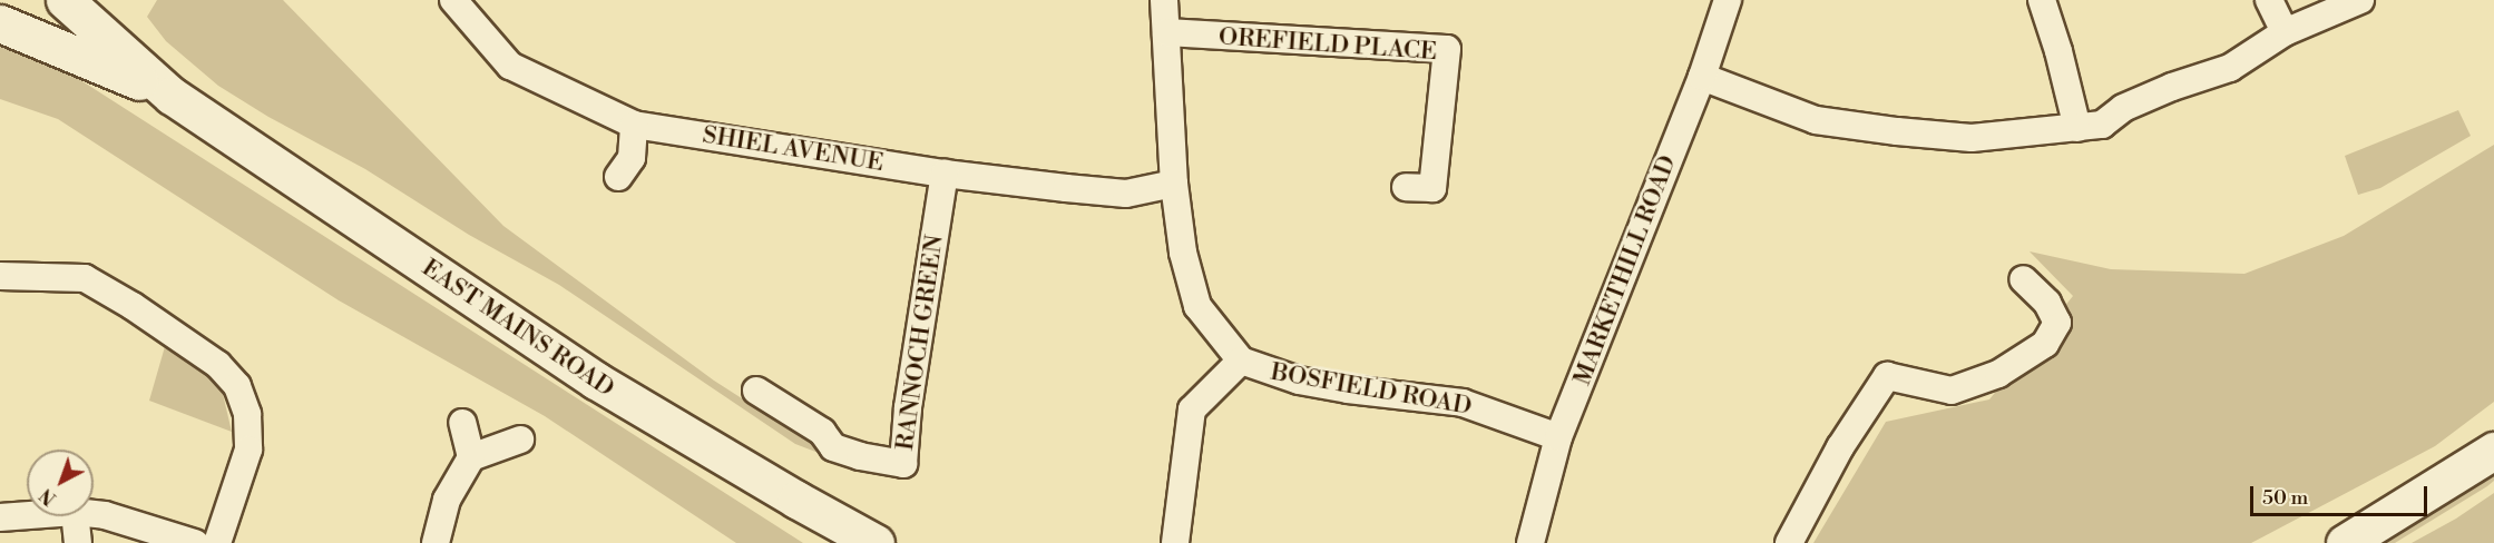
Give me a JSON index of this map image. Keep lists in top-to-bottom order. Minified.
{"streets":{"main road":["EAST MAINS ROAD"],"street":["OREFIELD PLACE","SHIEL AVENUE","MARKETHILL ROAD","RANNOCH GREEN","BOSFIELD ROAD"]},"crossings":[["OREFIELD PLACE","BOSFIELD ROAD"],["SHIEL AVENUE","RANNOCH GREEN"],["SHIEL AVENUE","BOSFIELD ROAD"],["MARKETHILL ROAD","BOSFIELD ROAD"]],"scale_bar":"50 m","north":"bottom left"}
